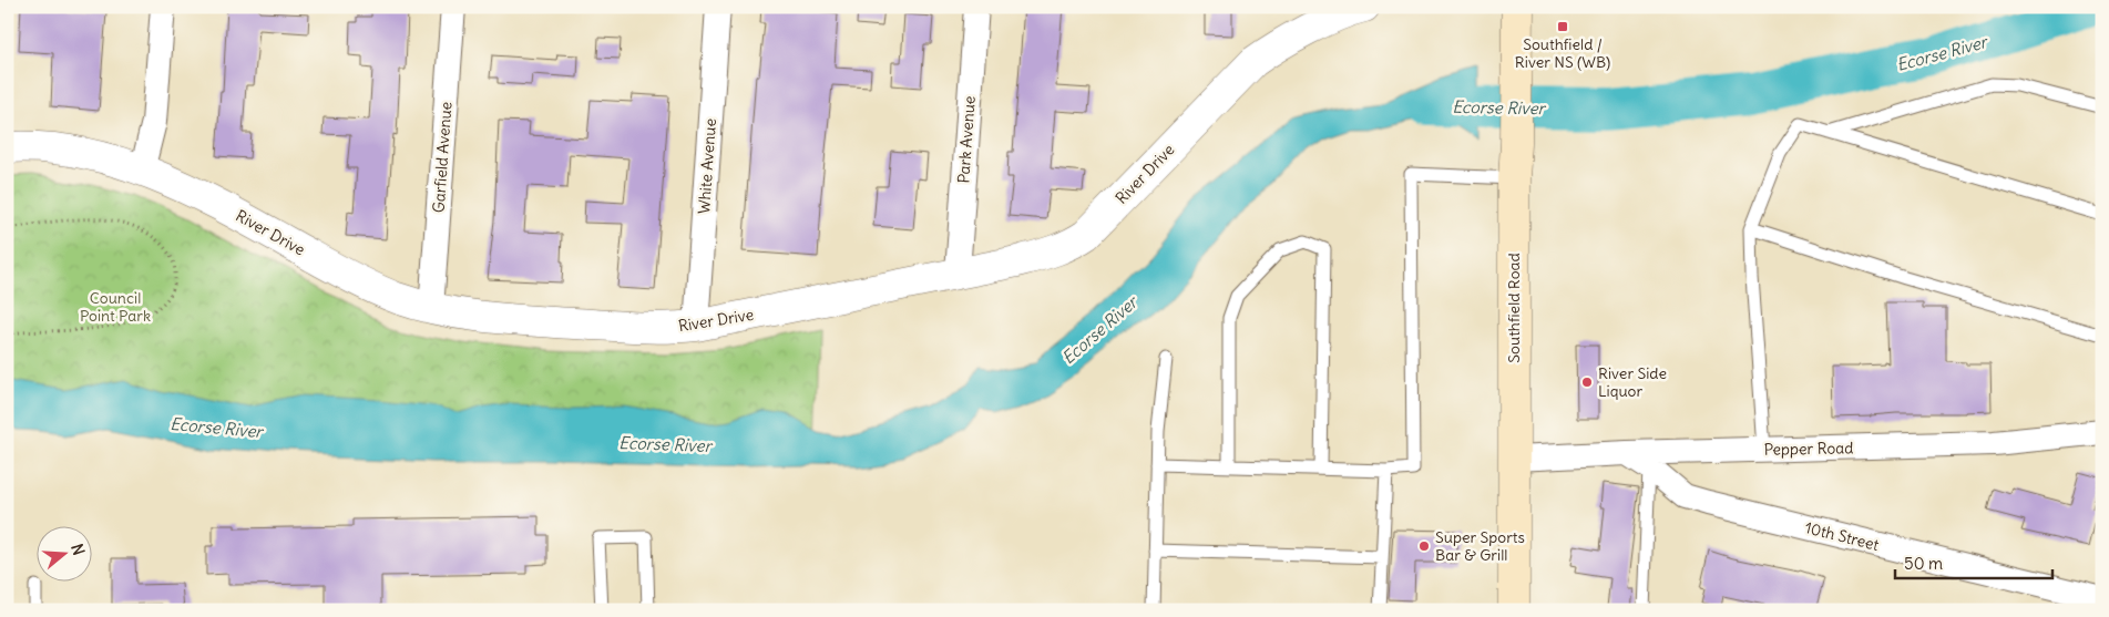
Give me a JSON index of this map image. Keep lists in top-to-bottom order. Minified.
{"streets":{"main road":["Southfield Road"],"street":["Park Avenue","Garfield Avenue","White Avenue","River Drive","Pepper Road","10th Street"]},"crossings":[["Park Avenue","River Drive"],["Garfield Avenue","River Drive"],["White Avenue","River Drive"],["Southfield Road","Pepper Road"],["Pepper Road","10th Street"]],"water":["Ecorse River"],"parks":["Council Point Park"],"places":{"transit":["Southfield / River NS (WB)"],"other":["River Side Liquor","Super Sports Bar & Grill"]},"scale_bar":"50 m","north":"right"}
